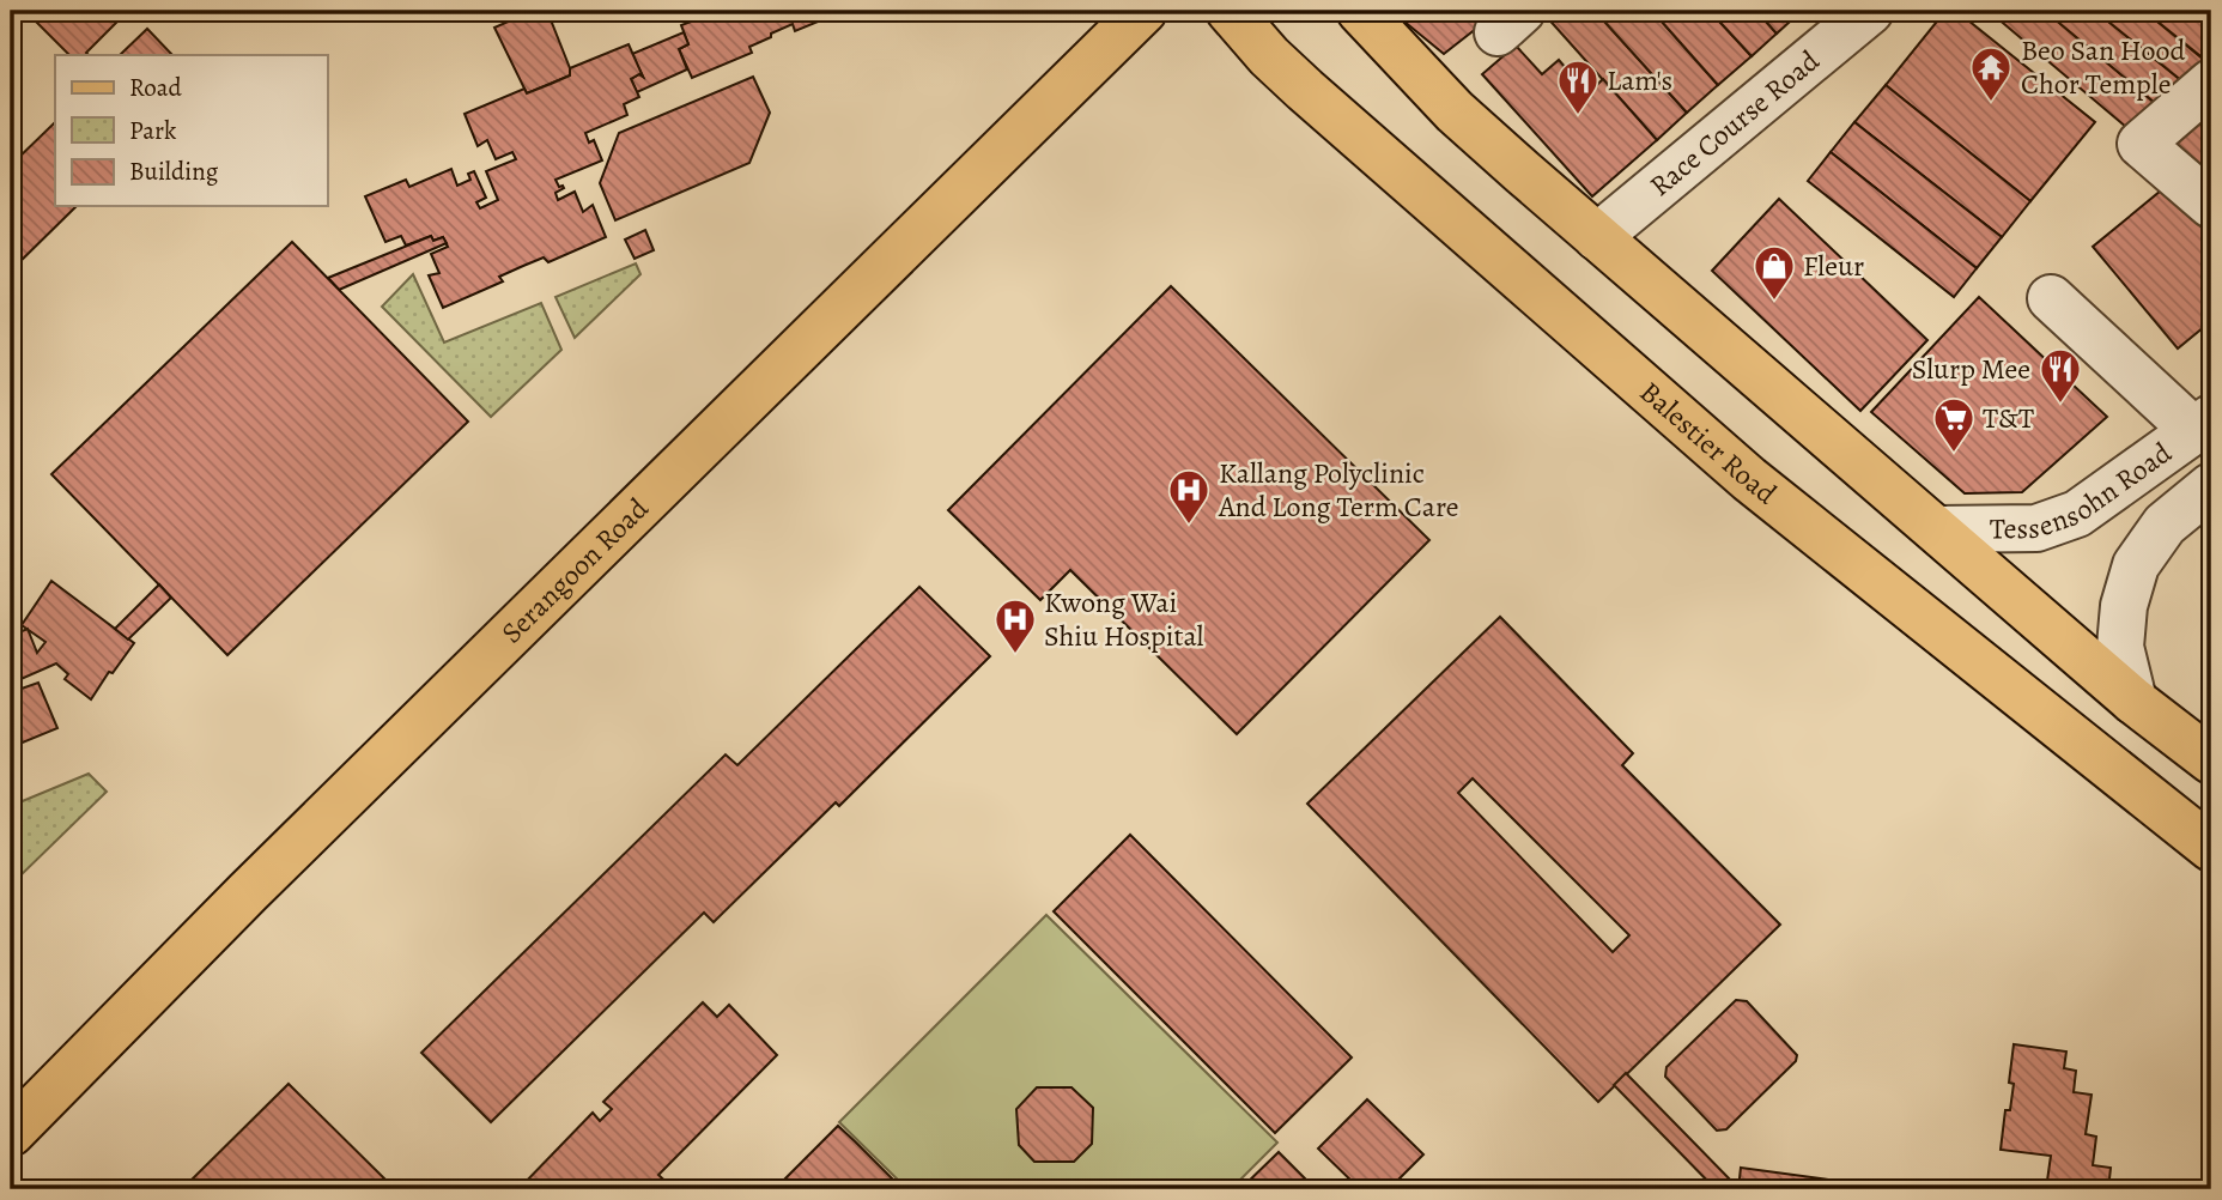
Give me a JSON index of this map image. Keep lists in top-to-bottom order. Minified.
{"streets":{"main road":["Balestier Road","Serangoon Road"],"street":["Race Course Road","Tessensohn Road"]},"places":{"temple":["Beo San Hood Chor Temple"],"restaurant":["Lam's","Slurp Mee"],"shop":["Fleur"],"supermarket":["T&T"],"hospital":["Kallang Polyclinic And Long Term Care","Kwong Wai Shiu Hospital"]},"legend":["Road","Park","Building"]}
